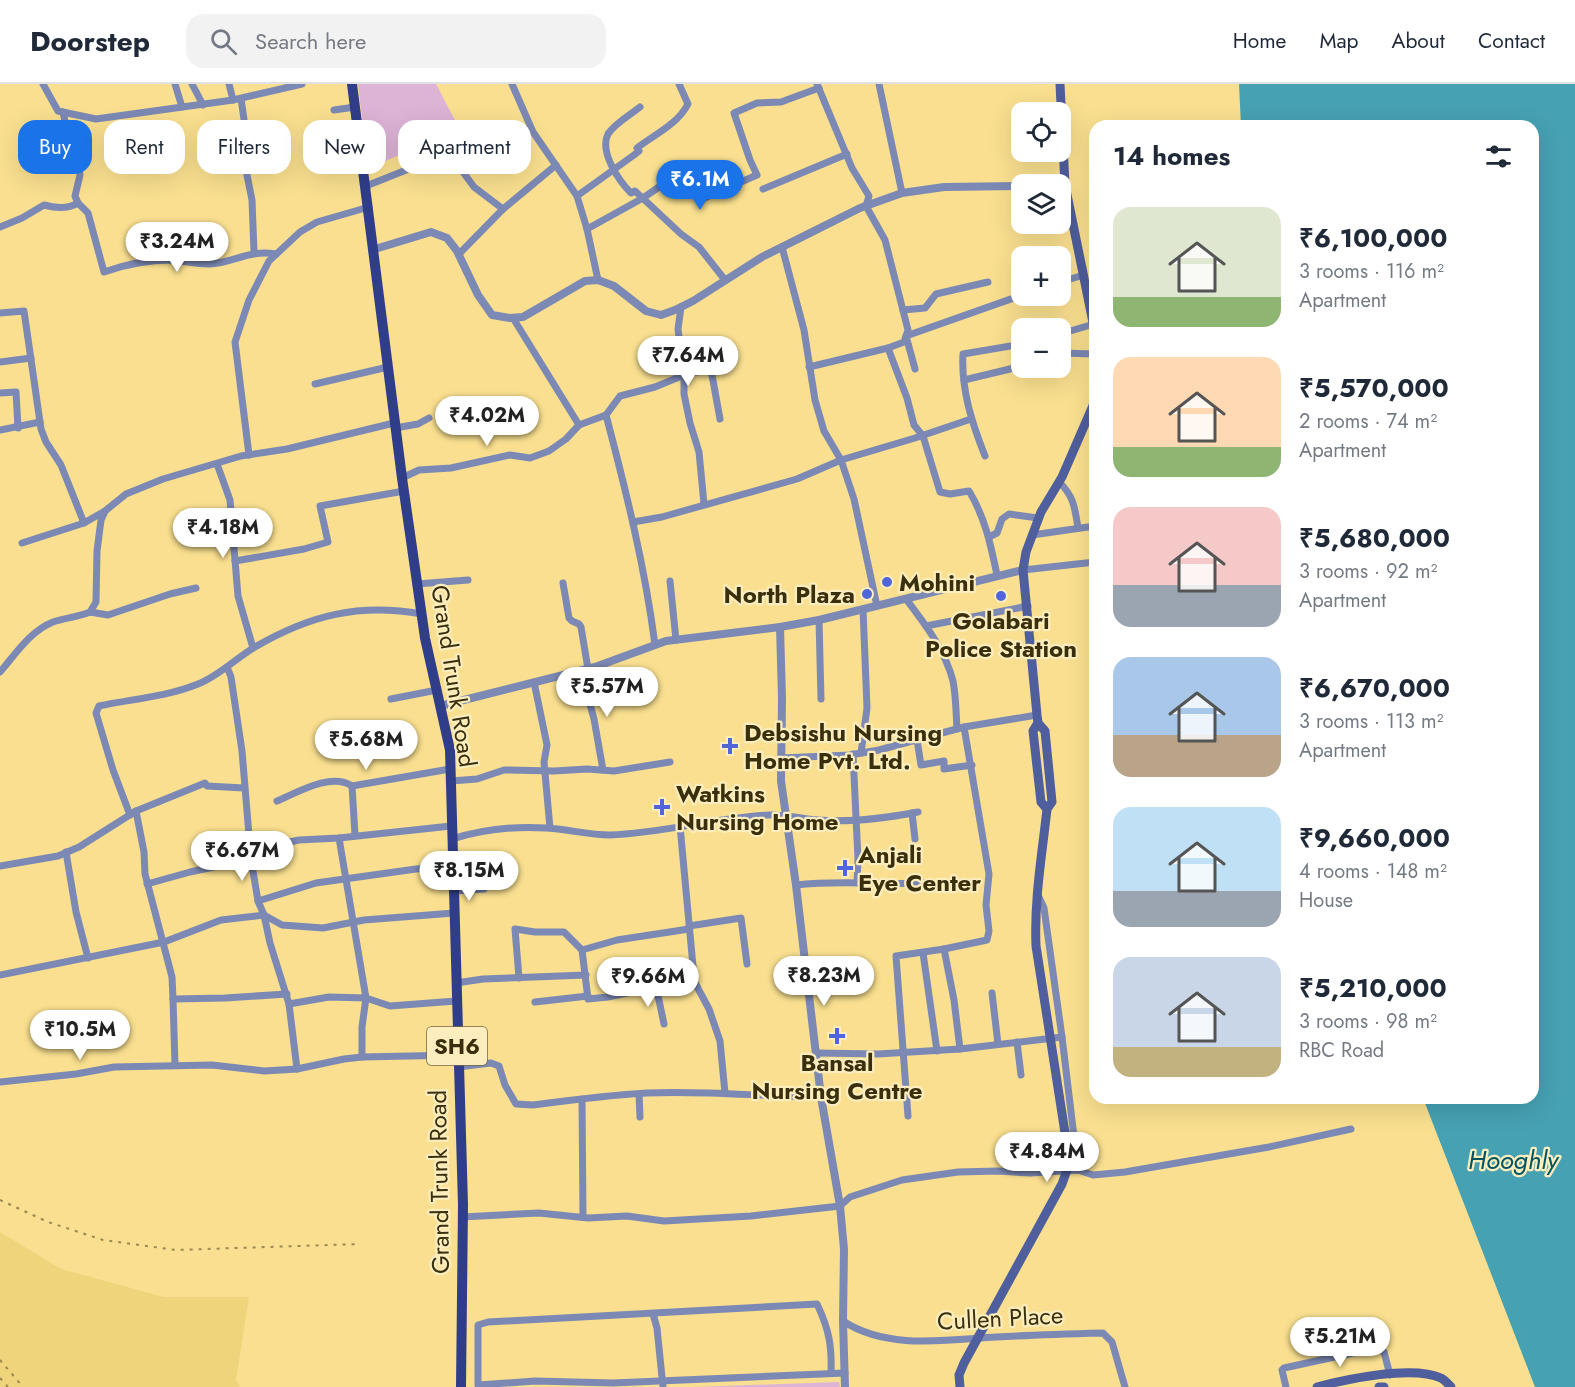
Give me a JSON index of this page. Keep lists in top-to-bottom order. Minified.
{"streets":{"main road":["Grand Trunk Road","SH6"],"street":["Cullen Place"]},"water":["Hooghly"],"places":{"other":["Mohini","North Plaza","Golabari Police Station"],"health":["Debsishu Nursing Home Pvt. Ltd.","Watkins Nursing Home","Anjali Eye Center","Bansal Nursing Centre"]},"page":{"header":"Doorstep","search":"Search here","nav":["Home","Map","About","Contact"],"map_buttons":["+","−"],"chip":["Buy","Rent","Filters","New","Apartment"],"heading":"14 homes","price":["₹6.1M","₹3.24M","₹7.64M","₹4.02M","₹4.18M","₹5.57M","₹5.68M","₹6.67M","₹8.15M","₹8.23M","₹9.66M","₹10.5M","₹4.84M","₹5.21M"],"list":[{"name":"₹6,100,000","note":"3 rooms · 116 m² · Apartment"},{"name":"₹5,570,000","note":"2 rooms · 74 m² · Apartment"},{"name":"₹5,680,000","note":"3 rooms · 92 m² · Apartment"},{"name":"₹6,670,000","note":"3 rooms · 113 m² · Apartment"},{"name":"₹9,660,000","note":"4 rooms · 148 m² · House"},{"name":"₹5,210,000","note":"3 rooms · 98 m² · RBC Road"}]}}
